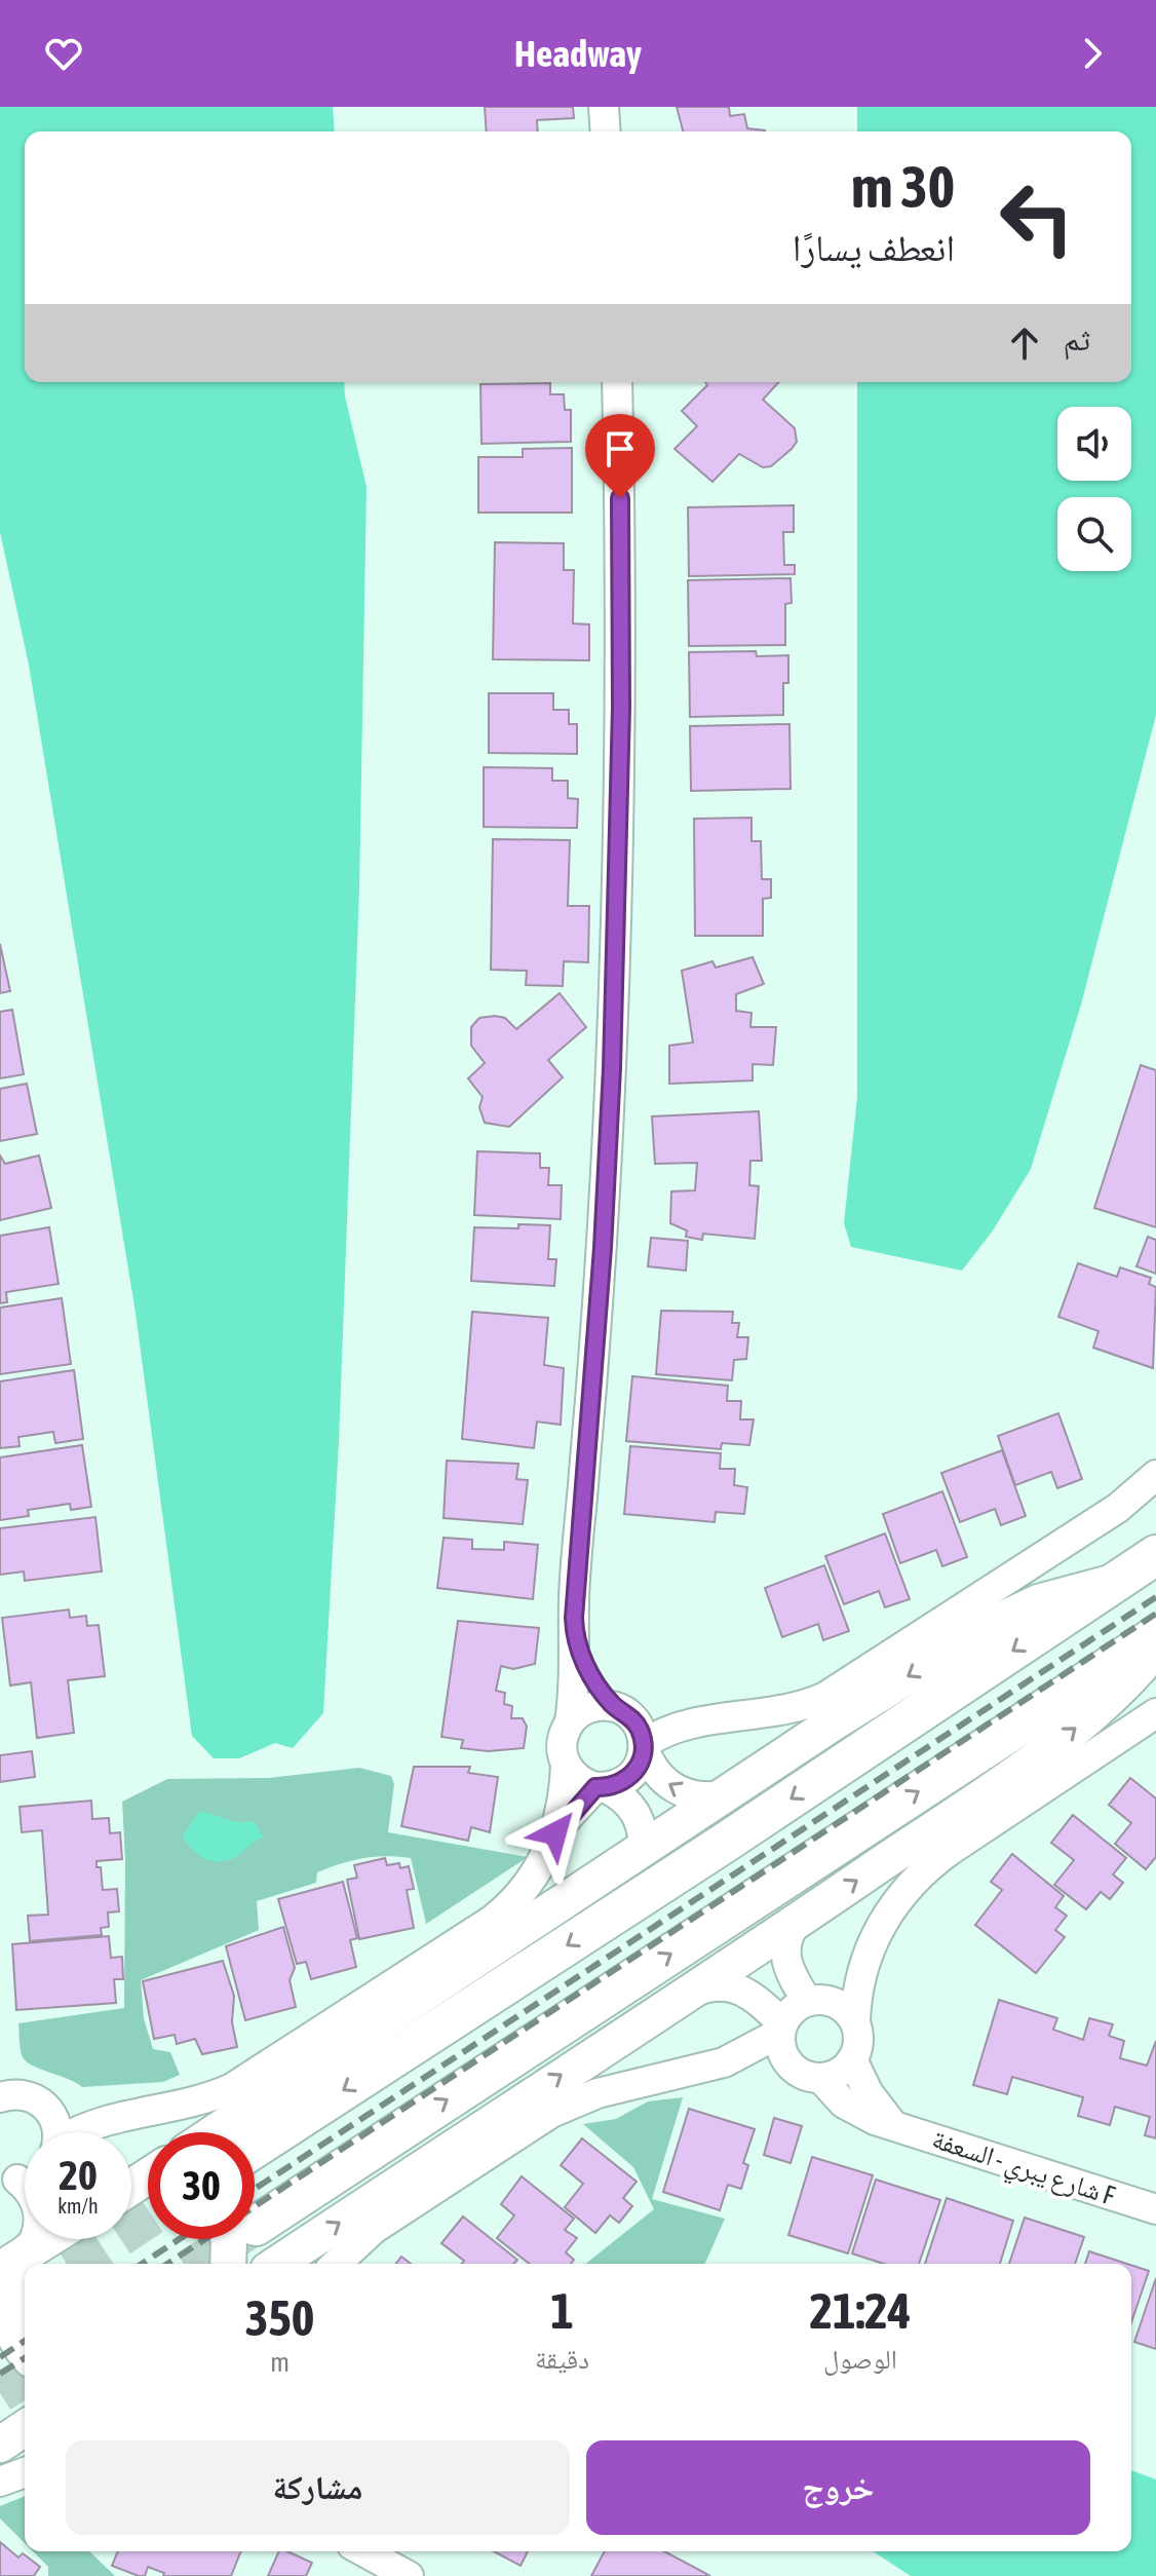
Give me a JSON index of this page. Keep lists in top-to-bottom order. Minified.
{"streets":{"street":["شارع يبري - السعفة F"]},"page":{"header":"Headway","turn":["30 m","انعطف يسارًا"],"then":"ثم","speed":"20 km/h","limit":"30","eta":["21:24","الوصول","1","دقيقة","350","m"],"buttons":["خروج","مشاركة"]}}
